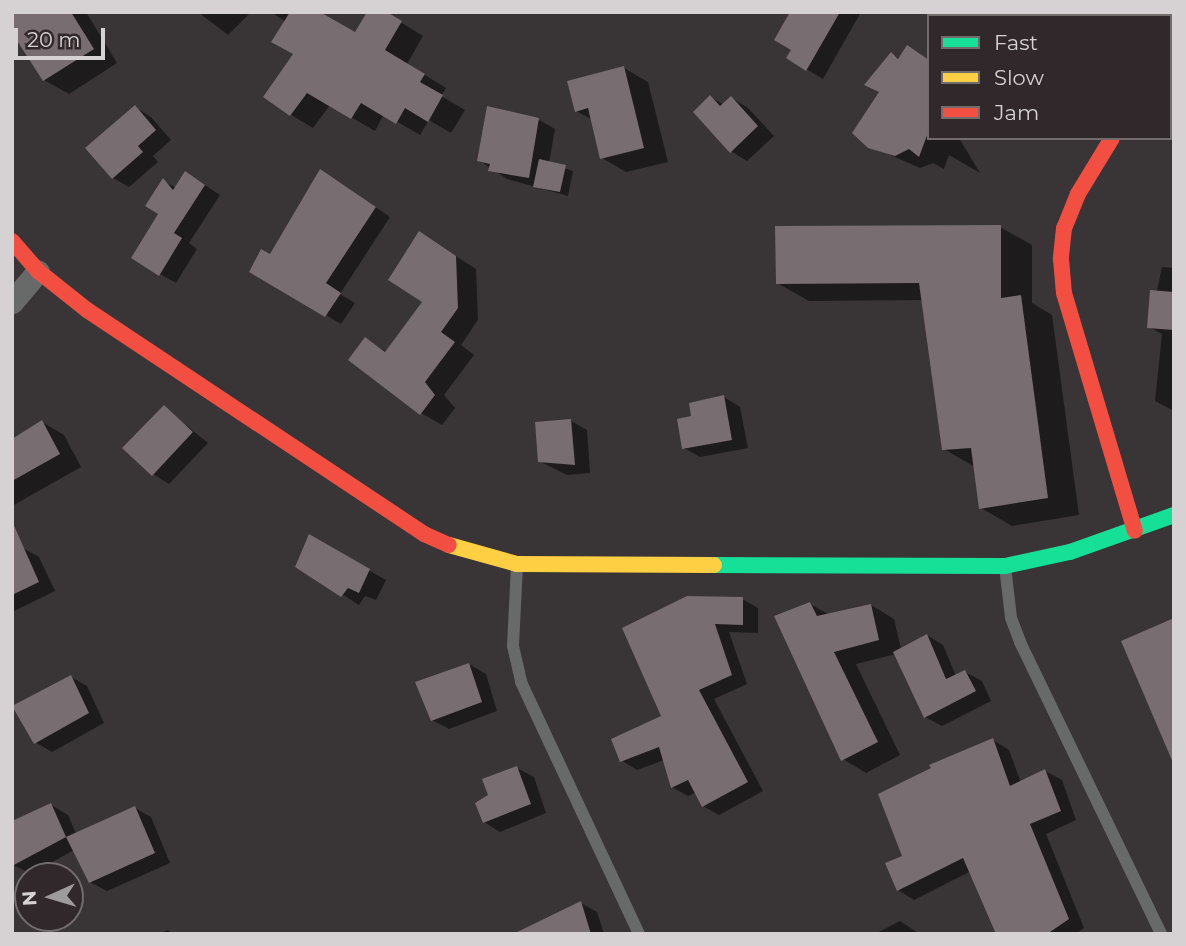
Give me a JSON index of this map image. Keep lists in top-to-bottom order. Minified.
{"legend":["Fast","Slow","Jam"],"scale_bar":"20 m","north":"left"}
